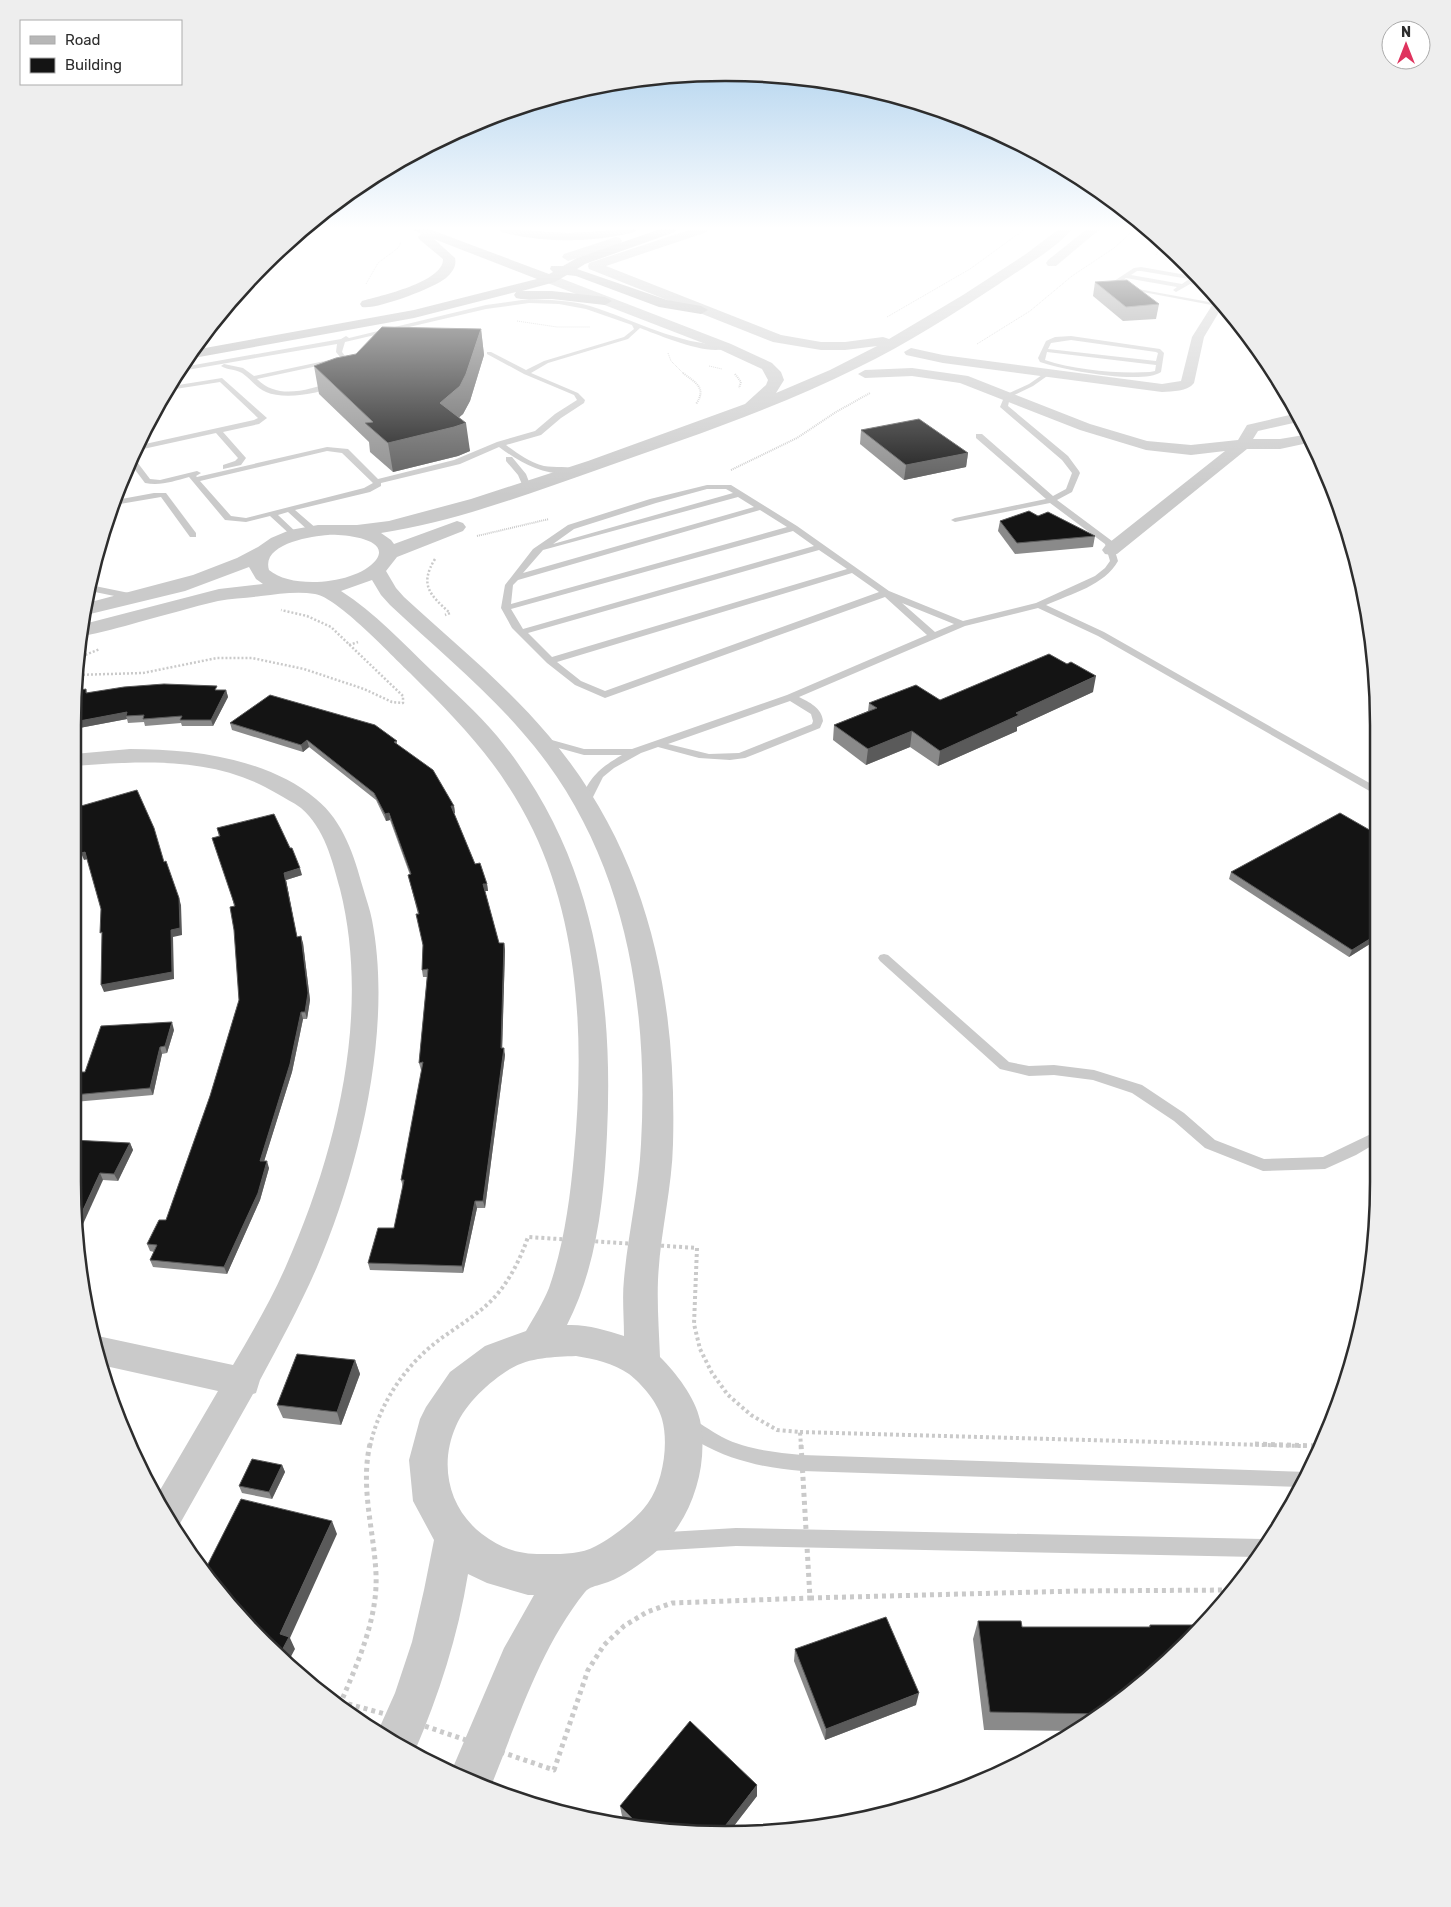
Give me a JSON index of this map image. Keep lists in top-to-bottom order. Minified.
{"legend":["Road","Building"],"north":"top"}
